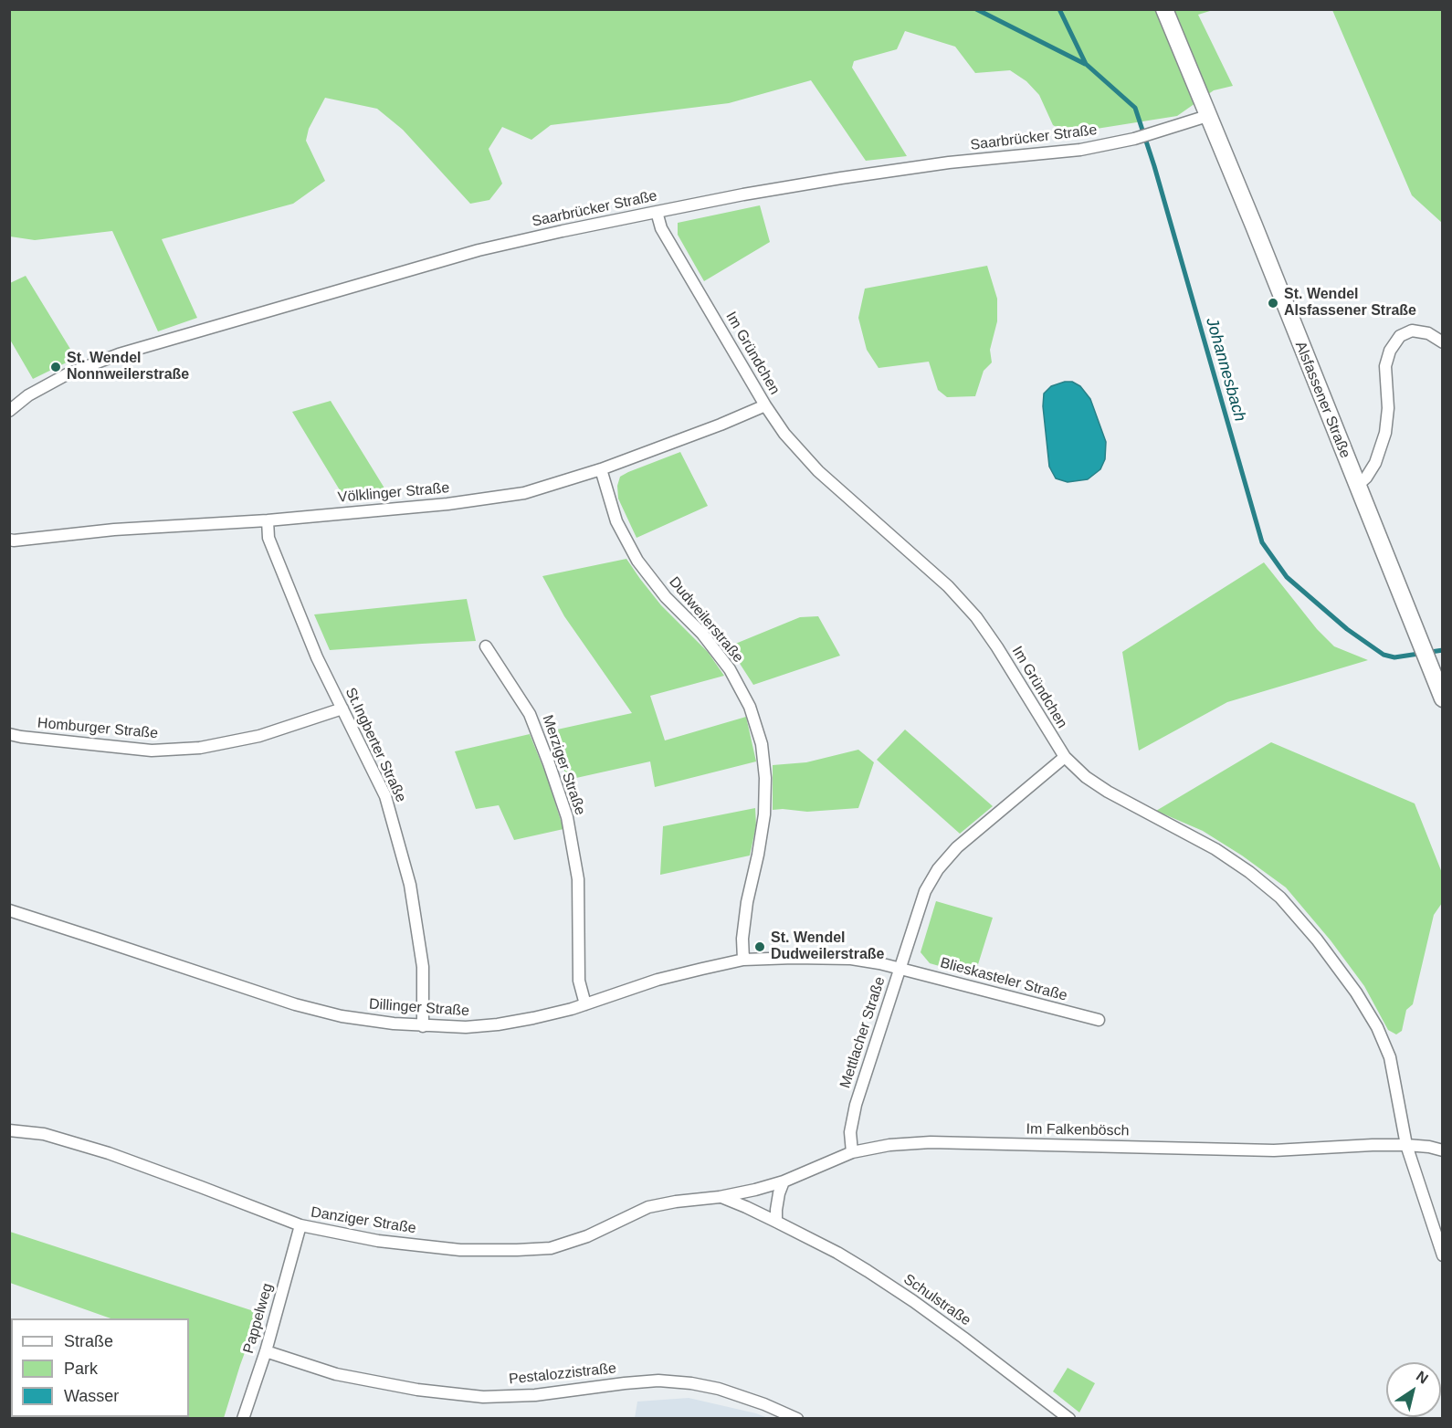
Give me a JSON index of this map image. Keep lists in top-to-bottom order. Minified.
{"streets":{"main road":["Alsfassener Straße"],"street":["Saarbrücker Straße","Im Gründchen","Völklinger Straße","Dudweilerstraße","Homburger Straße","St.Ingberter Straße","Merziger Straße","Blieskasteler Straße","Dillinger Straße","Mettlacher Straße","Im Falkenbösch","Danziger Straße","Schulstraße","Pappelweg","Pestalozzistraße"]},"crossings":[["Saarbrücker Straße","Im Gründchen"],["Saarbrücker Straße","Alsfassener Straße"],["Im Gründchen","Völklinger Straße"],["Im Gründchen","Mettlacher Straße"],["Im Gründchen","Im Falkenbösch"],["Völklinger Straße","Dudweilerstraße"],["Völklinger Straße","St.Ingberter Straße"],["Dudweilerstraße","Dillinger Straße"],["Homburger Straße","St.Ingberter Straße"],["St.Ingberter Straße","Dillinger Straße"],["Merziger Straße","Dillinger Straße"],["Blieskasteler Straße","Dillinger Straße"],["Blieskasteler Straße","Mettlacher Straße"],["Dillinger Straße","Mettlacher Straße"],["Mettlacher Straße","Im Falkenbösch"],["Im Falkenbösch","Danziger Straße"],["Im Falkenbösch","Schulstraße"],["Danziger Straße","Schulstraße"],["Danziger Straße","Pappelweg"],["Pappelweg","Pestalozzistraße"]],"water":["Johannesbach"],"places":["St. Wendel Alsfassener Straße","St. Wendel Nonnweilerstraße","St. Wendel Dudweilerstraße"],"legend":["Straße","Park","Wasser"],"north":"top right"}
